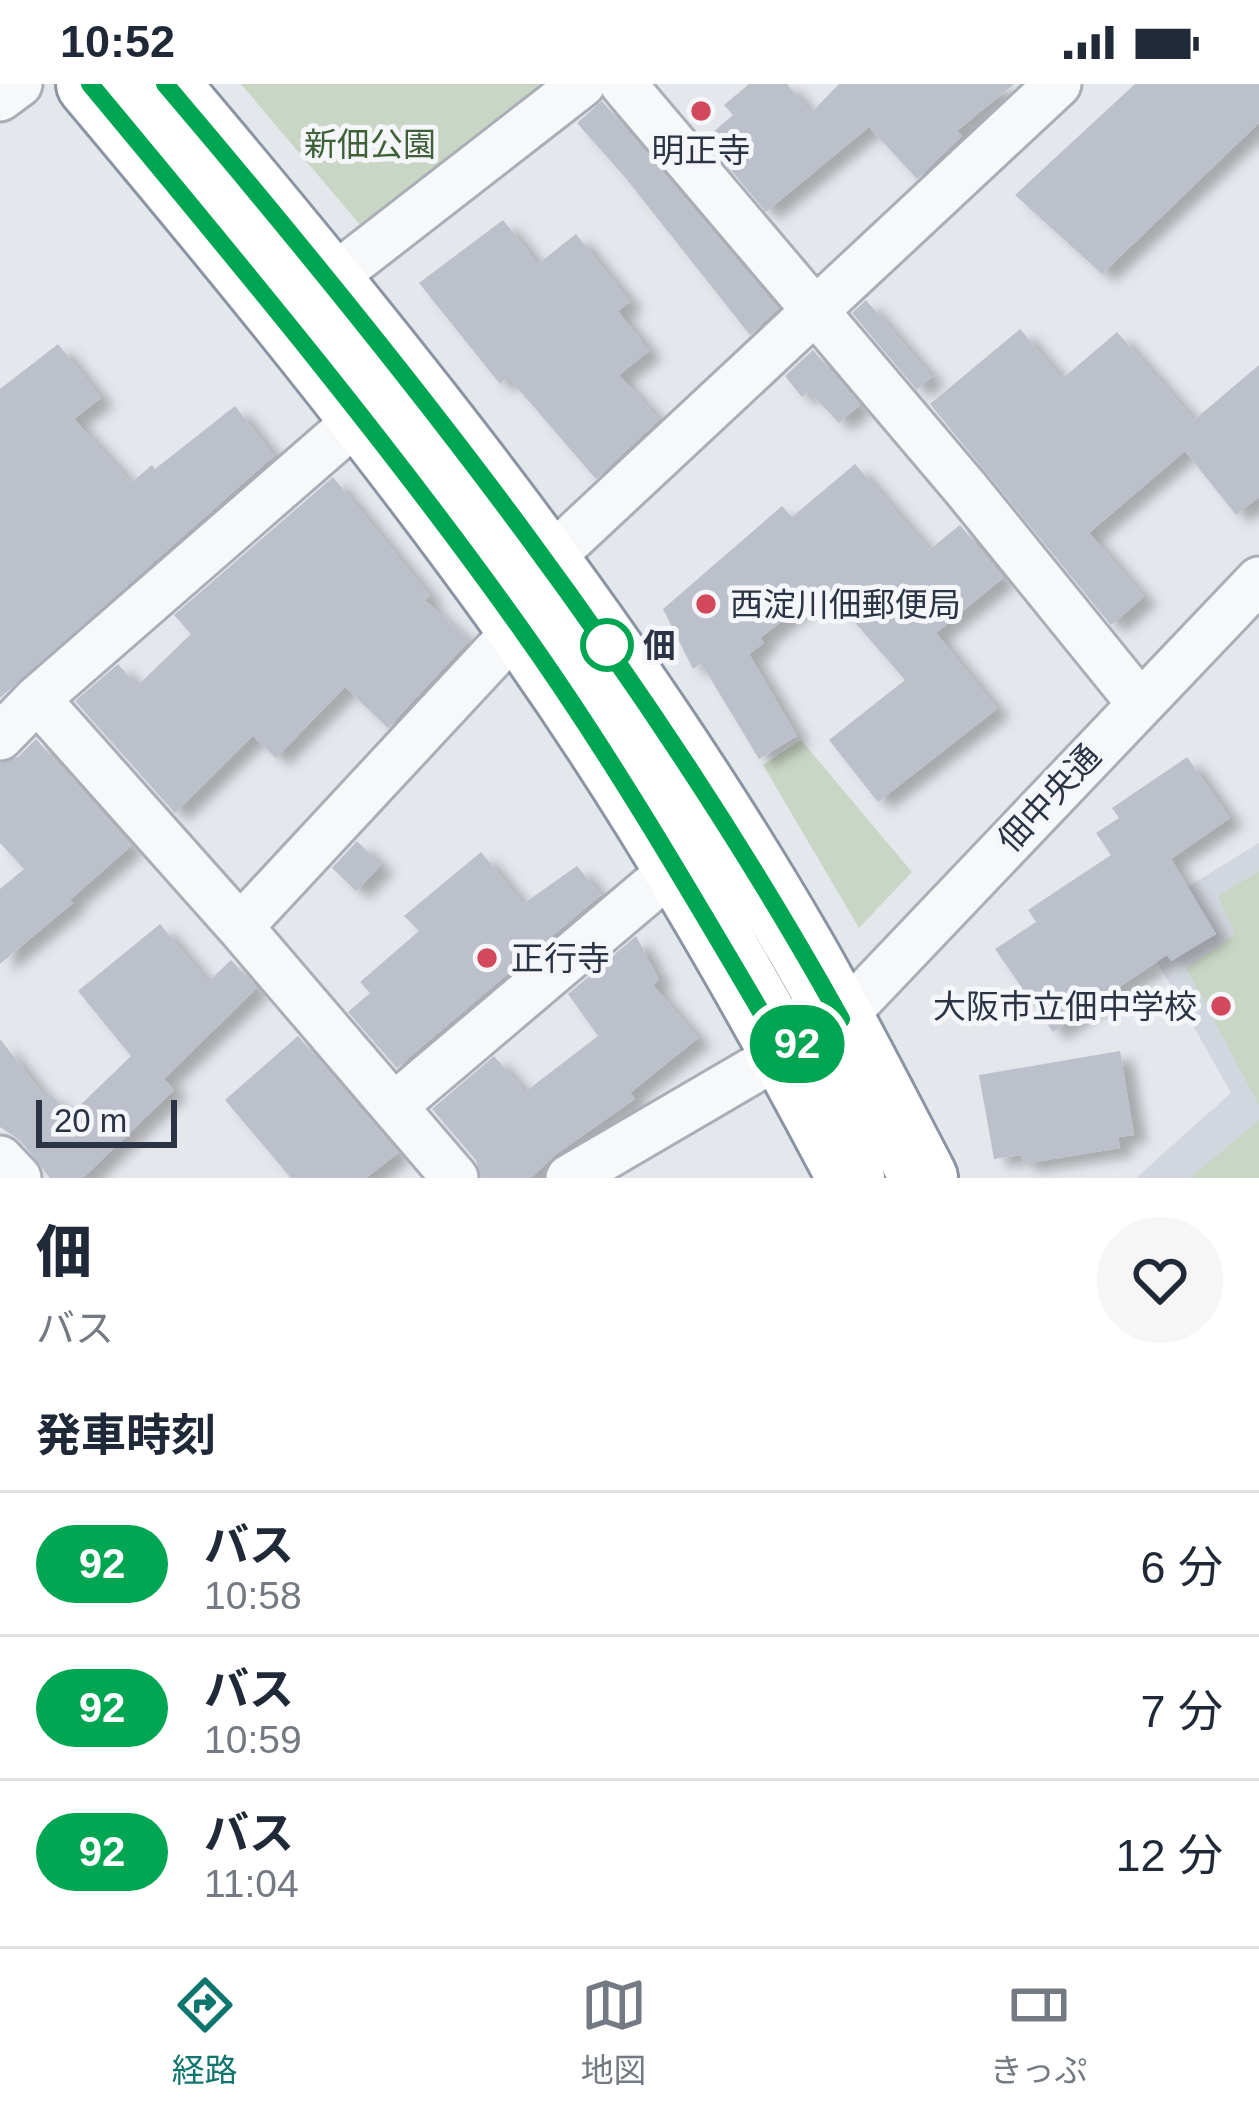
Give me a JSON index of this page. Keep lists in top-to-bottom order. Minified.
{"streets":{"street":["佃中央通"]},"parks":["新佃公園"],"places":["明正寺","西淀川佃郵便局","佃","正行寺","大阪市立佃中学校"],"lines":["bus line 92"],"scale_bar":"20 m","page":{"status":"10:52","on_map":"92","scale":"20 m","heading":[["佃","バス"],"発車時刻"],"list":[{"mark":"92","name":"バス","note":"10:58","value":"6 分"},{"mark":"92","name":"バス","note":"10:59","value":"7 分"},{"mark":"92","name":"バス","note":"11:04","value":"12 分"}],"tabs":["経路","地図","きっぷ"]}}
